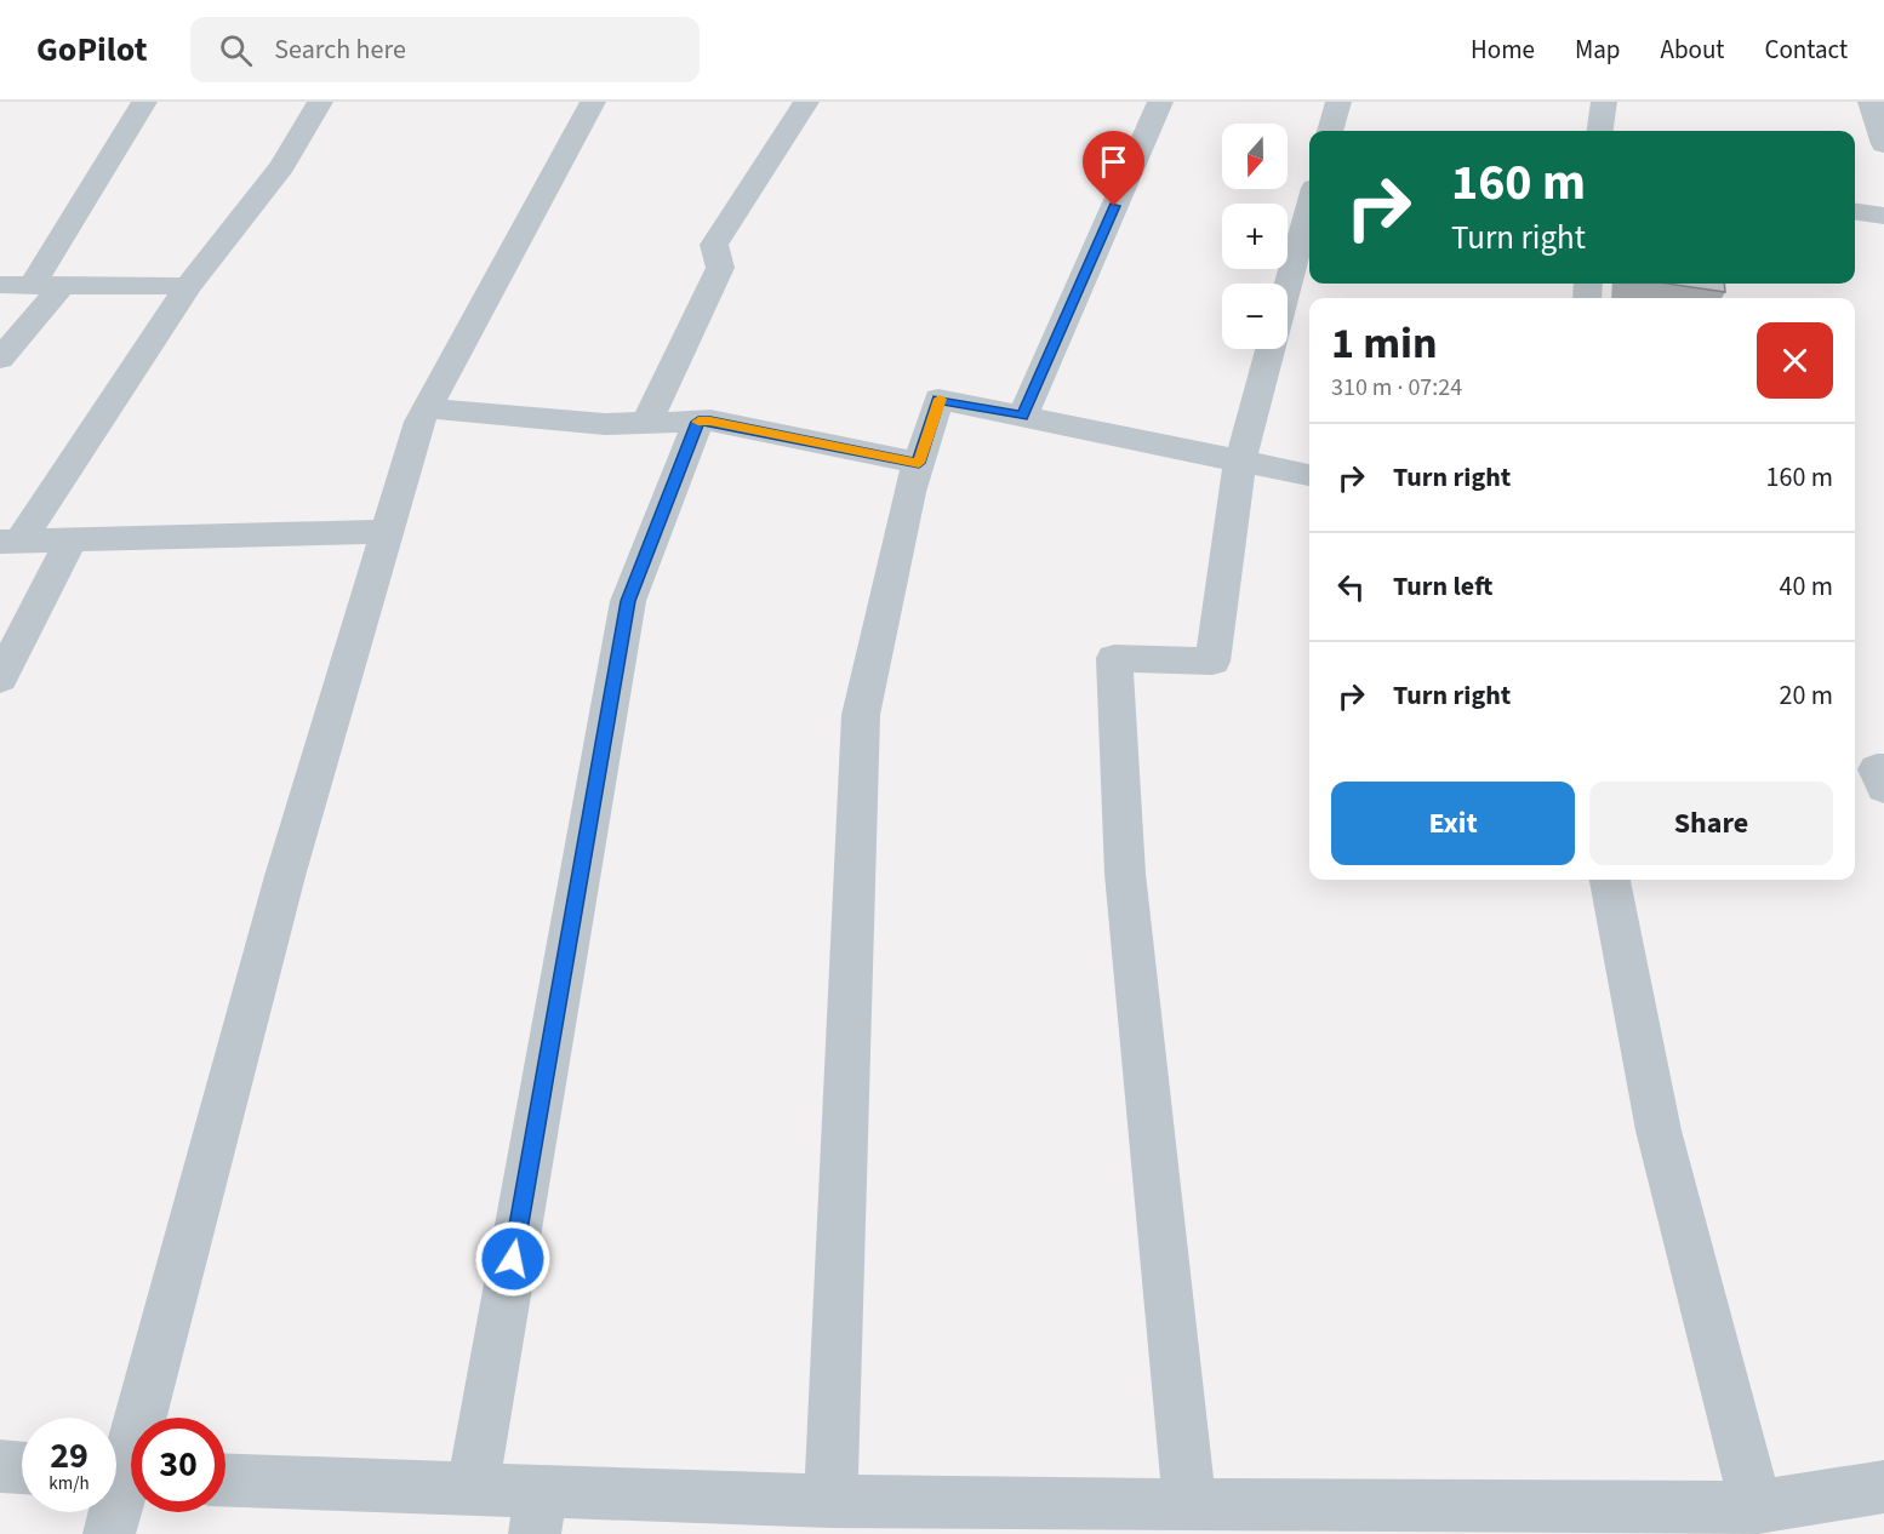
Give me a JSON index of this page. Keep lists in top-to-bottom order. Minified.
{"north":"bottom","page":{"header":"GoPilot","search":"Search here","nav":["Home","Map","About","Contact"],"map_buttons":["+","−"],"turn":["160 m","Turn right"],"heading":["1 min","310 m · 07:24"],"list":[{"name":"Turn right","value":"160 m"},{"name":"Turn left","value":"40 m"},{"name":"Turn right","value":"20 m"}],"buttons":["Exit","Share"],"speed":"29 km/h","limit":"30"}}
